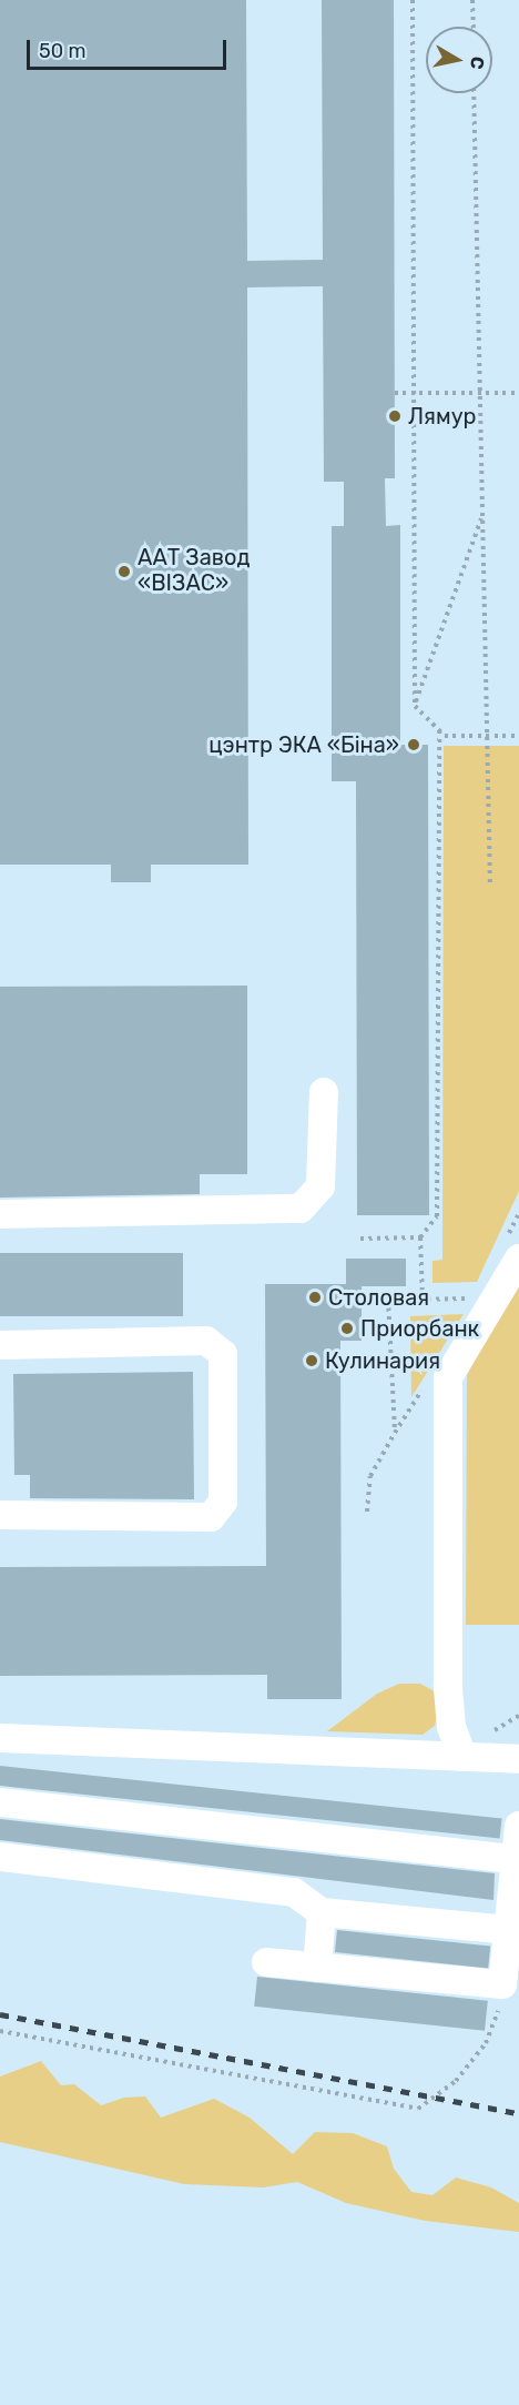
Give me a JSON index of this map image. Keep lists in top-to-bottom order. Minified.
{"places":["Лямур","ААТ Завод «ВІЗАС»","цэнтр ЭКА «Біна»","Столовая","Приорбанк","Кулинария"],"scale_bar":"50 m","north":"right"}
